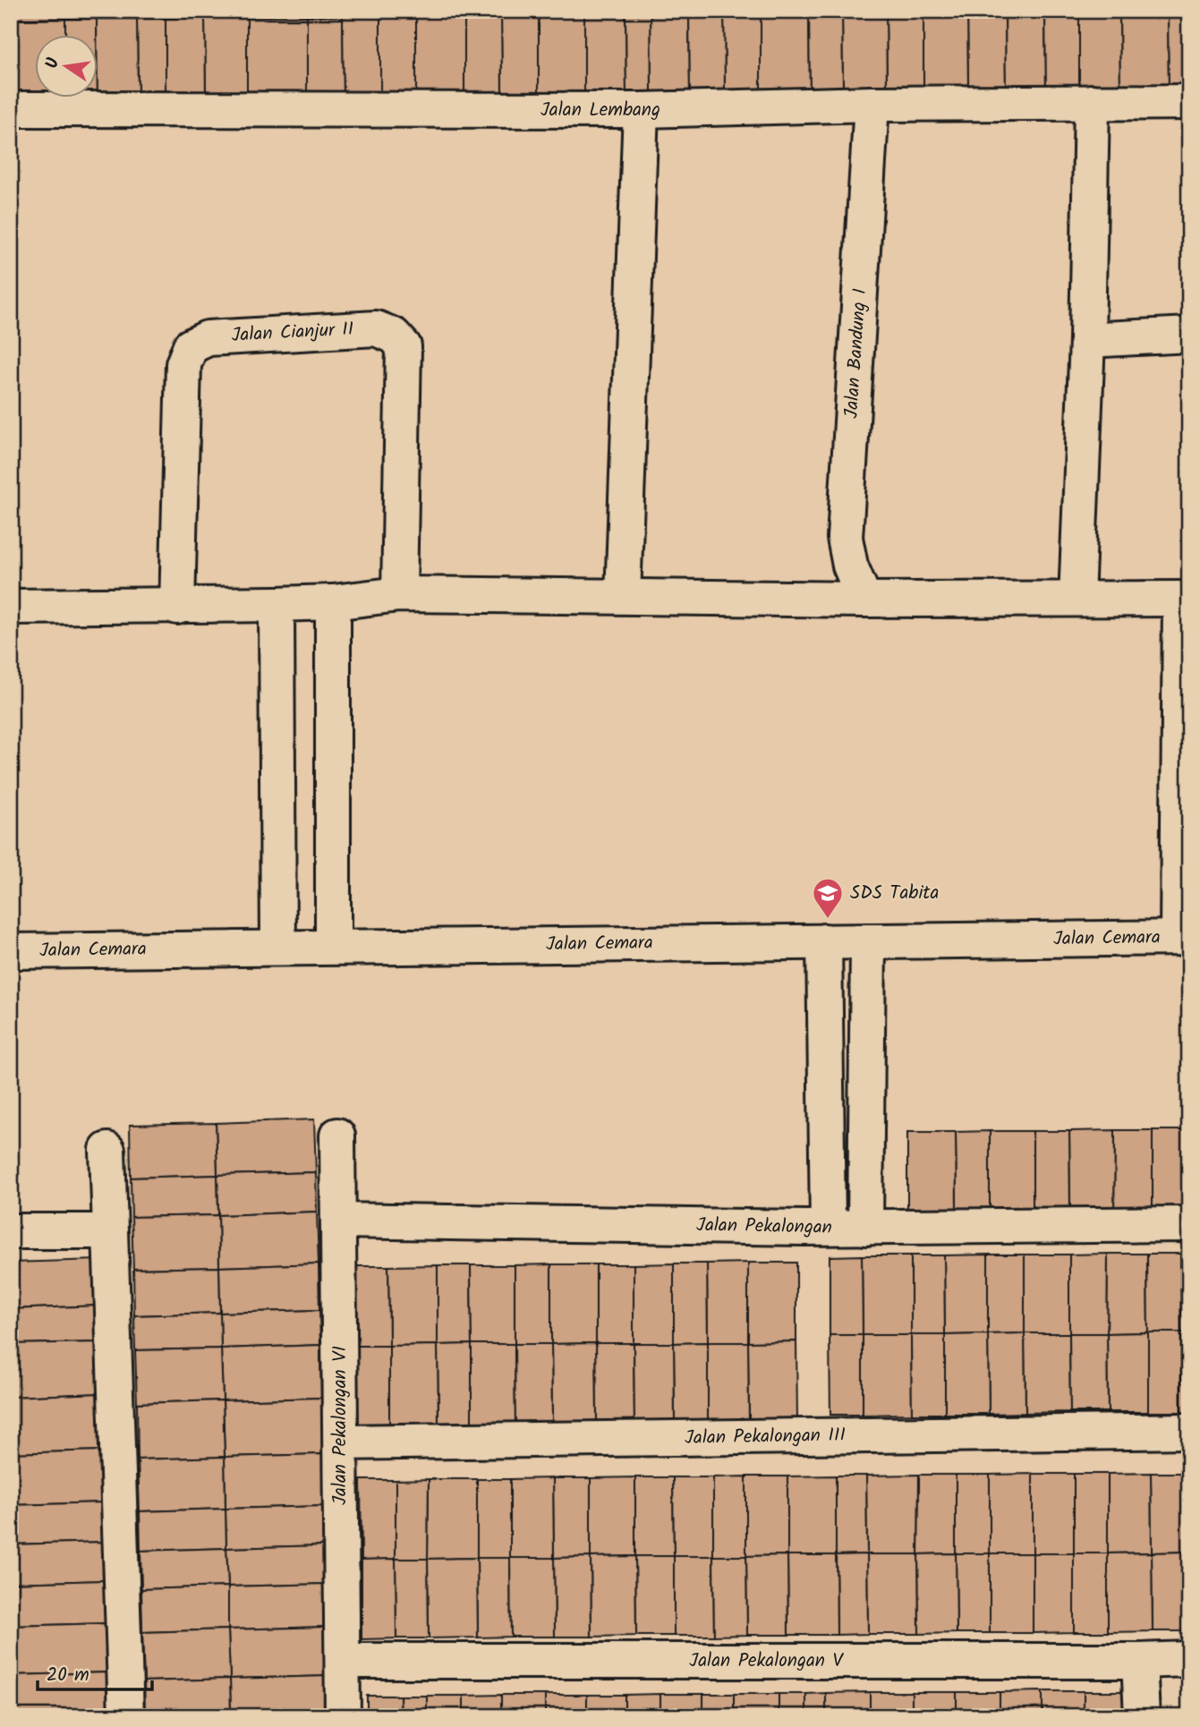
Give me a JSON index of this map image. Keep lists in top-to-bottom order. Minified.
{"streets":{"street":["Jalan Lembang","Jalan Cianjur II","Jalan Bandung I","Jalan Cemara","Jalan Pekalongan","Jalan Pekalongan VI","Jalan Pekalongan III","Jalan Pekalongan V"]},"crossings":[["Jalan Lembang","Jalan Bandung I"],["Jalan Pekalongan","Jalan Pekalongan VI"],["Jalan Pekalongan VI","Jalan Pekalongan III"],["Jalan Pekalongan VI","Jalan Pekalongan V"]],"places":{"school or university":["SDS Tabita"]},"scale_bar":"20 m","north":"left"}
